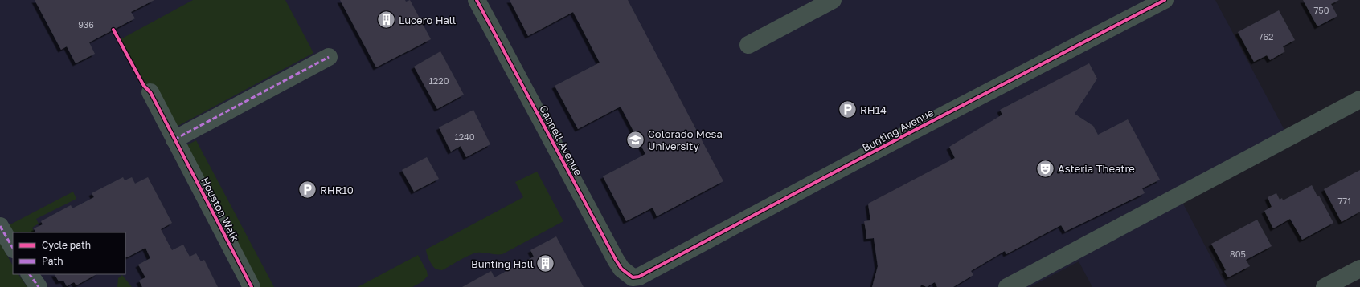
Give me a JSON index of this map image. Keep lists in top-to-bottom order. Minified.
{"streets":{"street":["Bunting Avenue","Cannell Avenue","Houston Walk"]},"crossings":[["Bunting Avenue","Cannell Avenue"]],"places":{"building":["Lucero Hall","Bunting Hall"],"parking":["RH14","RHR10"],"school or university":["Colorado Mesa University"],"theatre":["Asteria Theatre"]},"house_numbers":["750","936","762","1220","1240","771","805"],"legend":["Cycle path","Path"]}
